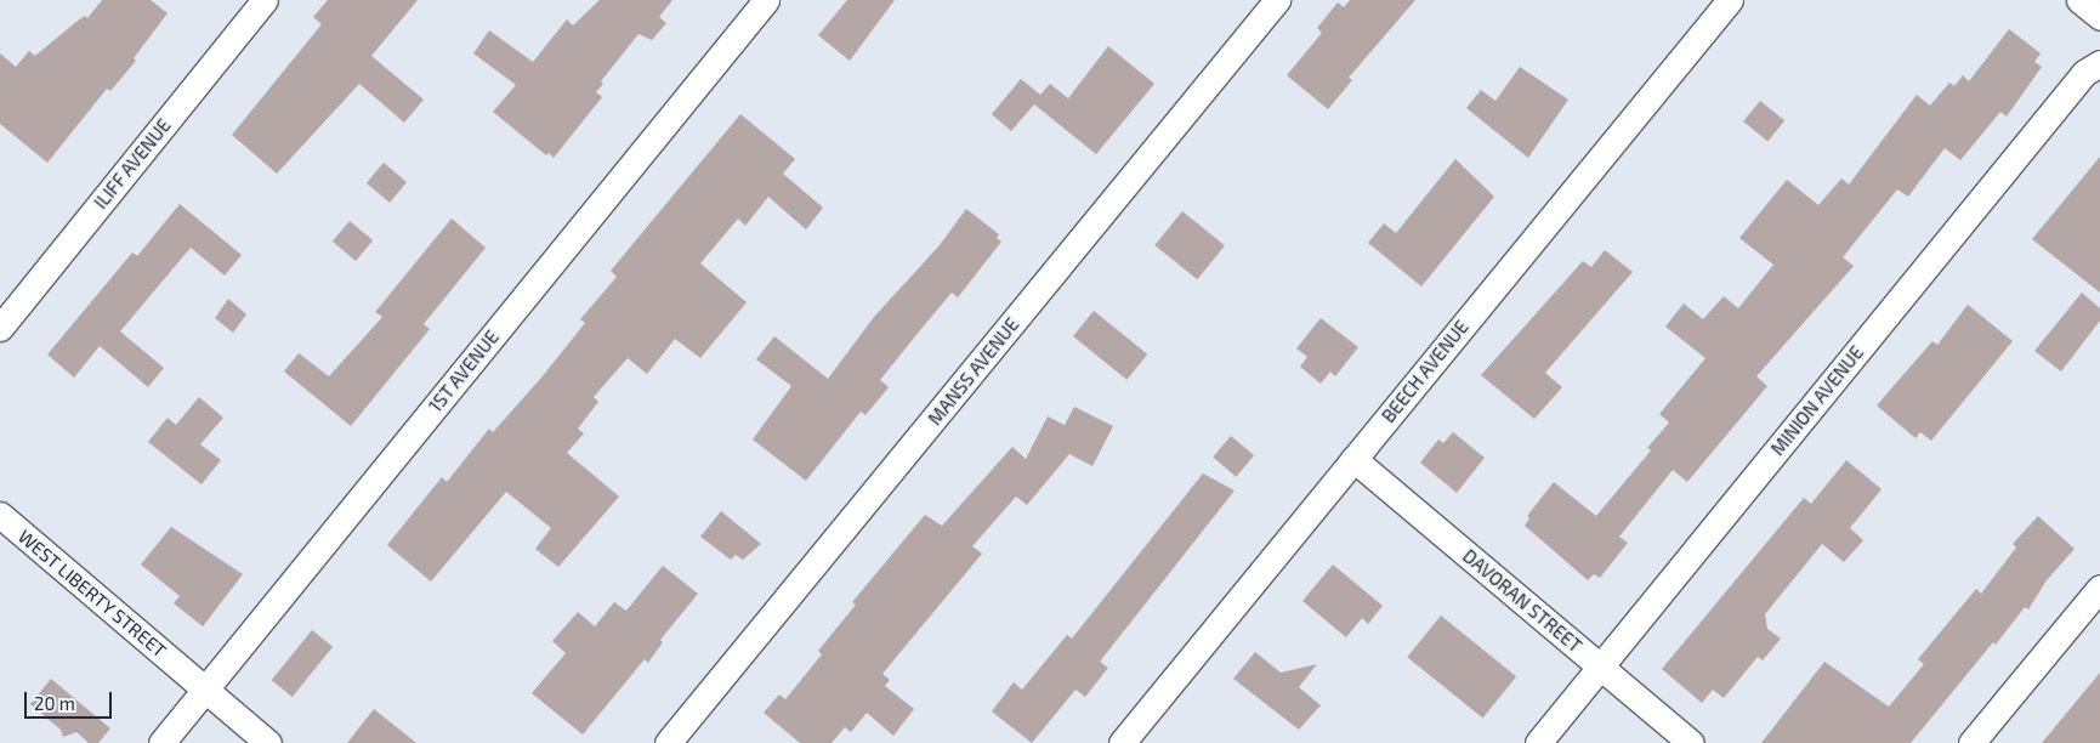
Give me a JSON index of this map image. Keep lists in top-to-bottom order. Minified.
{"streets":{"street":["ILIFF AVENUE","1ST AVENUE","MANSS AVENUE","BEECH AVENUE","MINION AVENUE","WEST LIBERTY STREET","DAVORAN STREET"]},"crossings":[["1ST AVENUE","WEST LIBERTY STREET"],["BEECH AVENUE","DAVORAN STREET"],["MINION AVENUE","DAVORAN STREET"]],"scale_bar":"20 m"}
